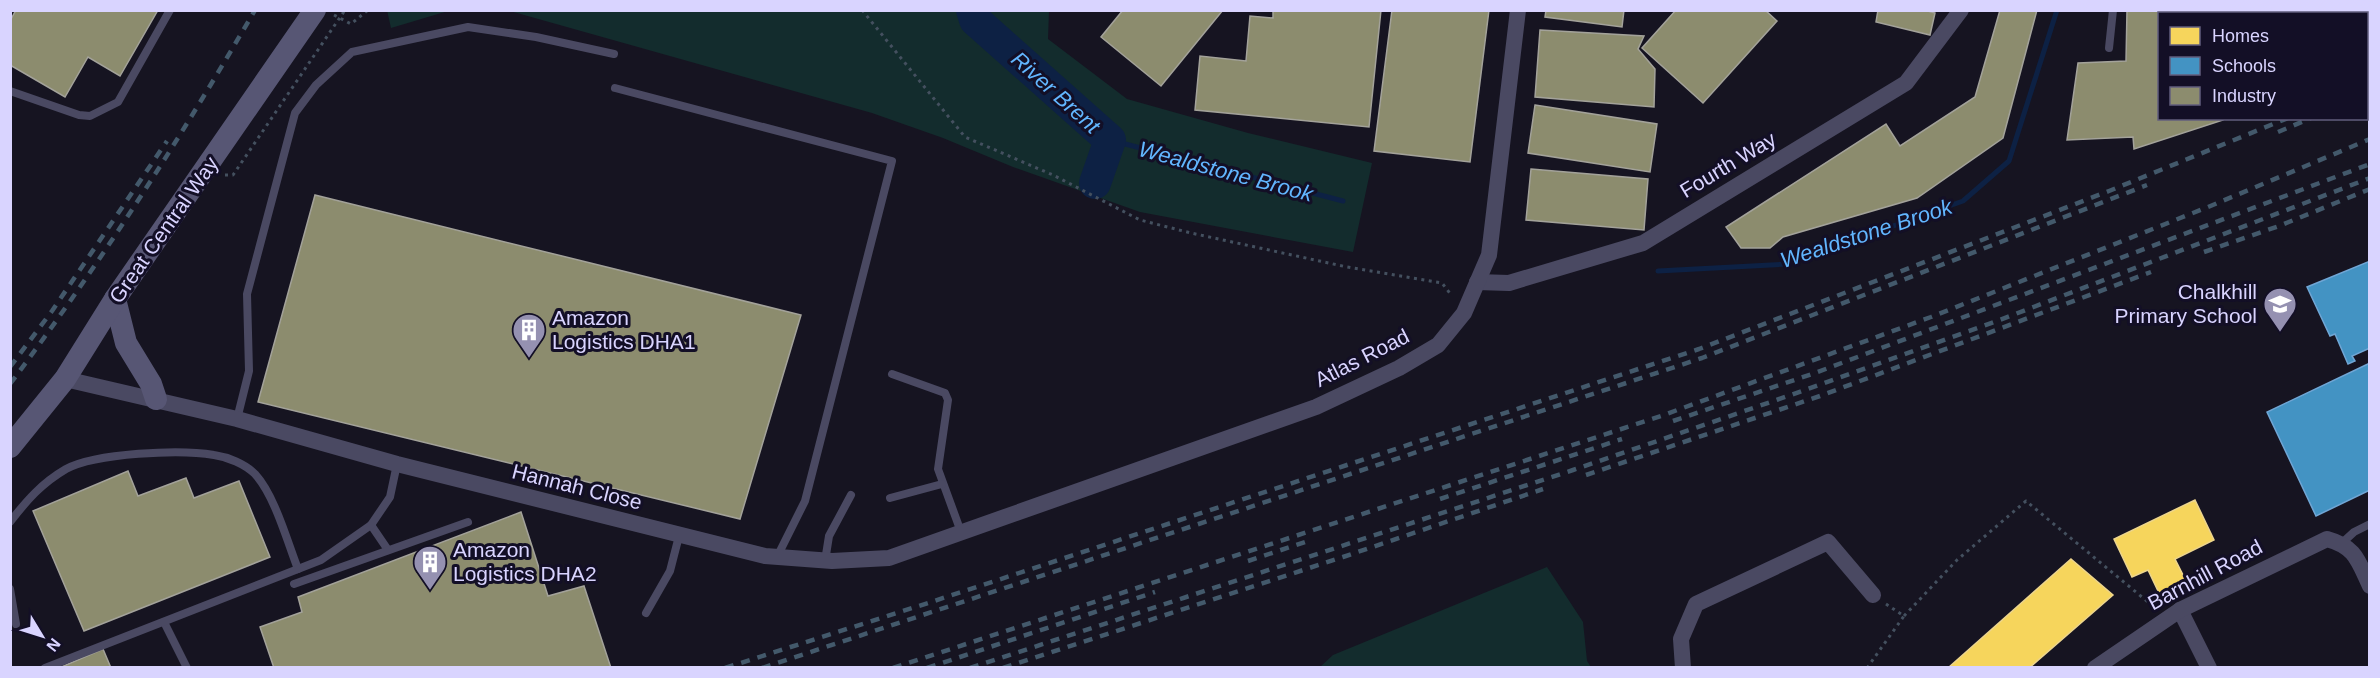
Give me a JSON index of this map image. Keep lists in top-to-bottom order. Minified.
{"streets":{"main road":["Great Central Way"],"street":["Fourth Way","Atlas Road","Hannah Close","Barnhill Road"]},"crossings":[["Fourth Way","Atlas Road"],["Great Central Way","Hannah Close"],["Atlas Road","Hannah Close"]],"water":["River Brent","Wealdstone Brook"],"places":{"school or university":["Chalkhill Primary School"],"building":["Amazon Logistics DHA1","Amazon Logistics DHA2"]},"legend":["Homes","Schools","Industry"],"north":"bottom right"}
